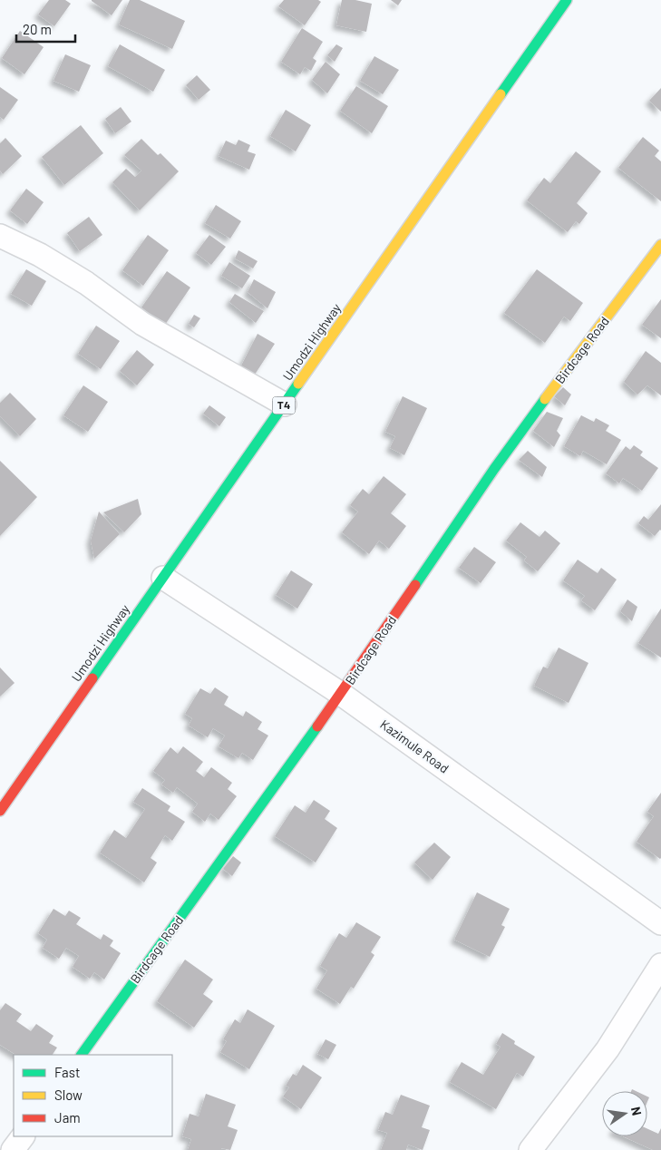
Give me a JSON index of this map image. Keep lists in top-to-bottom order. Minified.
{"streets":{"main road":["Umodzi Highway","Birdcage Road","T4"],"street":["Kazimule Road"]},"crossings":[["Umodzi Highway","Kazimule Road"],["Birdcage Road","Kazimule Road"]],"legend":["Fast","Slow","Jam"],"scale_bar":"20 m","north":"right"}
